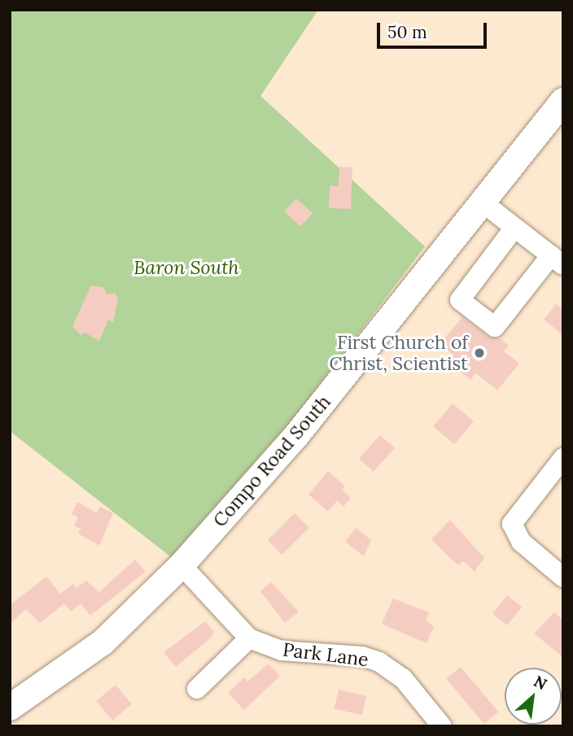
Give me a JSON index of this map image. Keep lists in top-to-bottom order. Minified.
{"streets":{"main road":["Compo Road South"],"street":["Park Lane"]},"crossings":[["Compo Road South","Park Lane"]],"parks":["Baron South"],"places":["First Church of Christ, Scientist"],"scale_bar":"50 m","north":"top right"}
